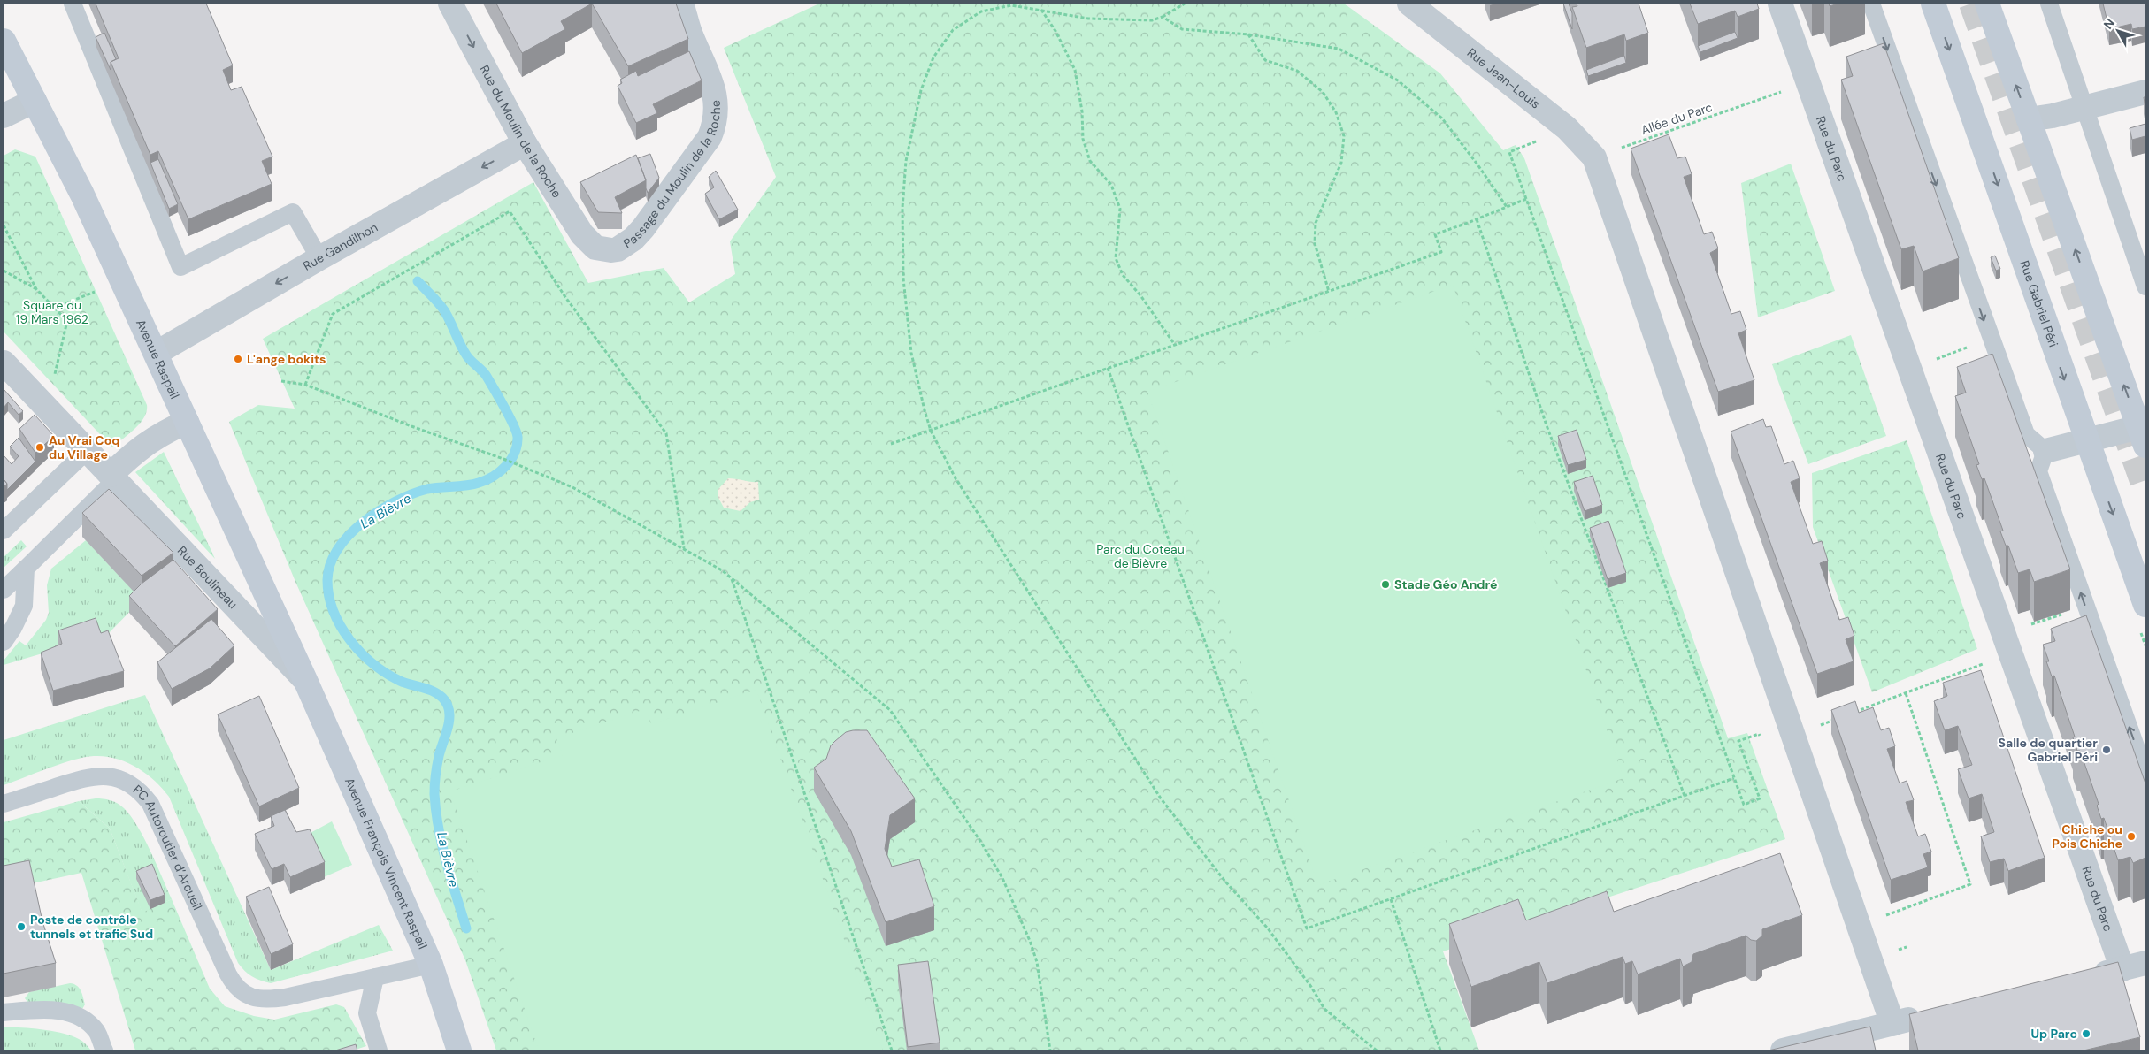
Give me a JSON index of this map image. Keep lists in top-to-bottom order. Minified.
{"streets":{"main road":["Rue Gabriel Péri","Avenue Raspail","Avenue François Vincent Raspail"],"street":["Rue Jean-Louis","Rue du Moulin de la Roche","Rue du Parc","Passage du Moulin de la Roche","Rue Gandilhon","Rue Boulineau"],"lane":["PC Autoroutier d’Arcueil"],"path":["Allée du Parc"]},"crossings":[["Rue Jean-Louis","Allée du Parc"],["Rue du Moulin de la Roche","Passage du Moulin de la Roche"],["Rue du Moulin de la Roche","Rue Gandilhon"],["Rue Gandilhon","Avenue Raspail"],["Avenue Raspail","Rue Boulineau"],["Avenue Raspail","Avenue François Vincent Raspail"],["Rue Boulineau","Avenue François Vincent Raspail"],["PC Autoroutier d’Arcueil","Avenue François Vincent Raspail"]],"one_way":["Rue du Moulin de la Roche","Rue Gandilhon"],"water":["La Bièvre"],"parks":["Square du 19 Mars 1962","Parc du Coteau de Bièvre"],"places":["L'ange bokits","Au Vrai Coq du Village","Stade Géo André","Salle de quartier Gabriel Péri","Chiche ou Pois Chiche","Poste de contrôle tunnels et trafic Sud","Up Parc"],"north":"top left"}
